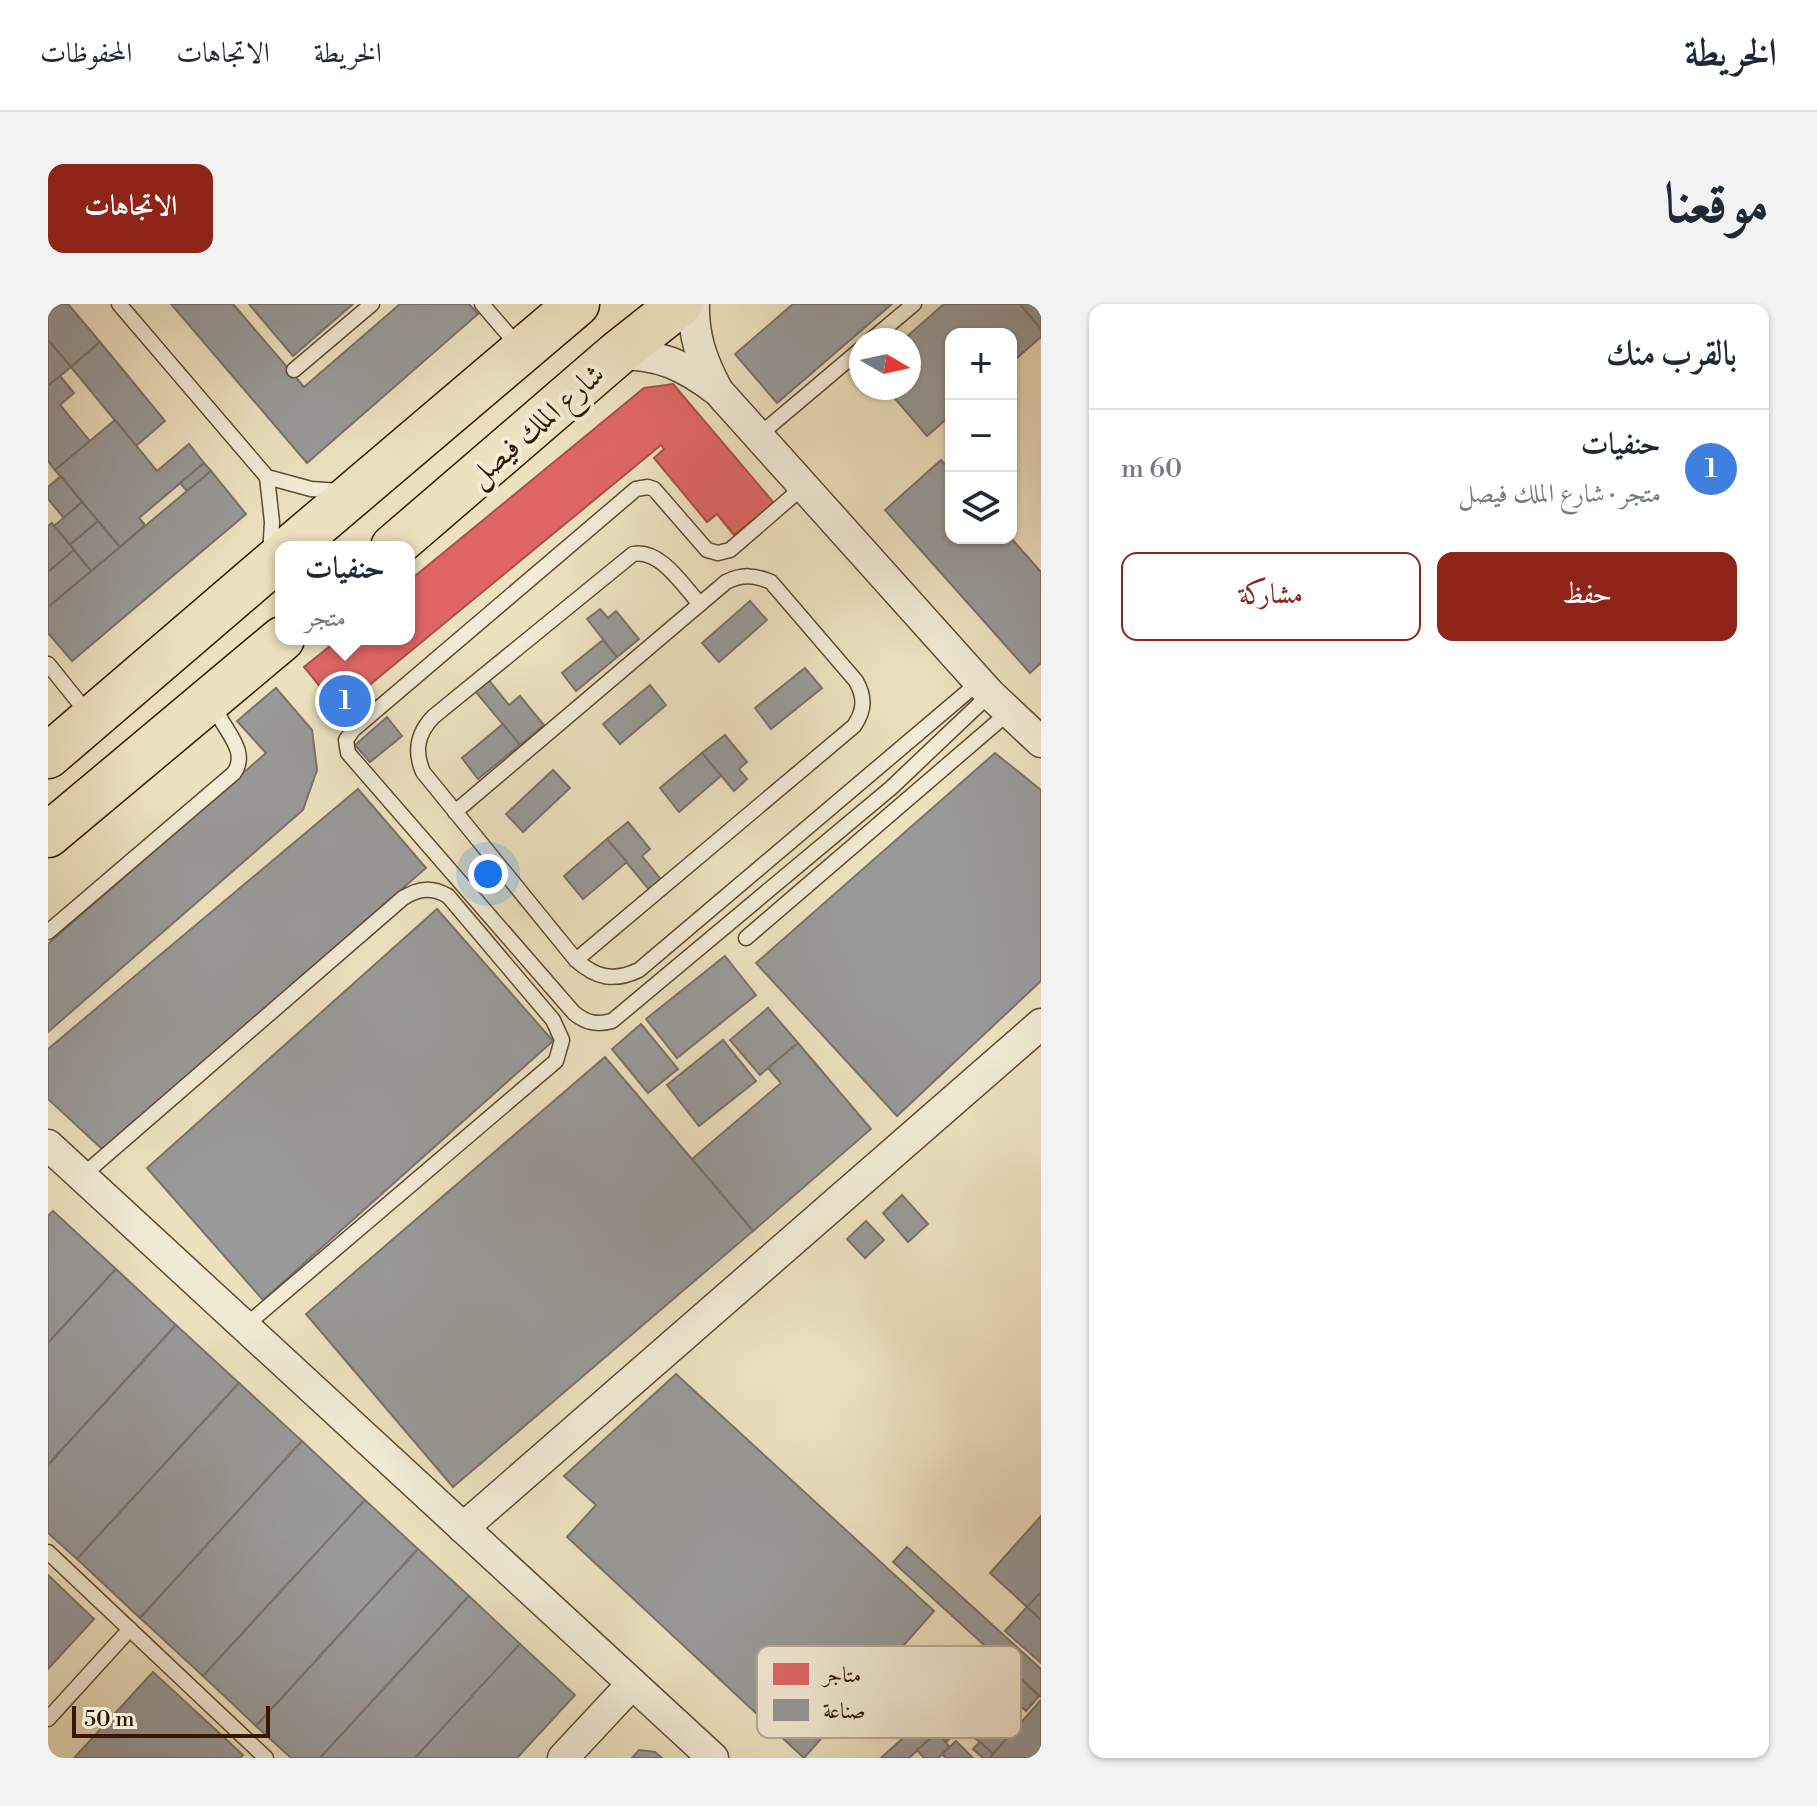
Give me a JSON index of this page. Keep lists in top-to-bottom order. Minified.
{"streets":{"main road":["شارع الملك فيصل"]},"legend":["متاجر","صناعة"],"scale_bar":"50 m","north":"right","page":{"header":"الخريطة","nav":["الخريطة","الاتجاهات","المحفوظات"],"title":"موقعنا","buttons":["الاتجاهات",["حفظ","مشاركة"]],"heading":"بالقرب منك","map_buttons":["+","−"],"list":[{"mark":"1","name":"حنفيات","note":"متجر · شارع الملك فيصل","value":"60 m"}],"popup":["حنفيات","متجر"],"pins":"1","scale":"50 m"}}
